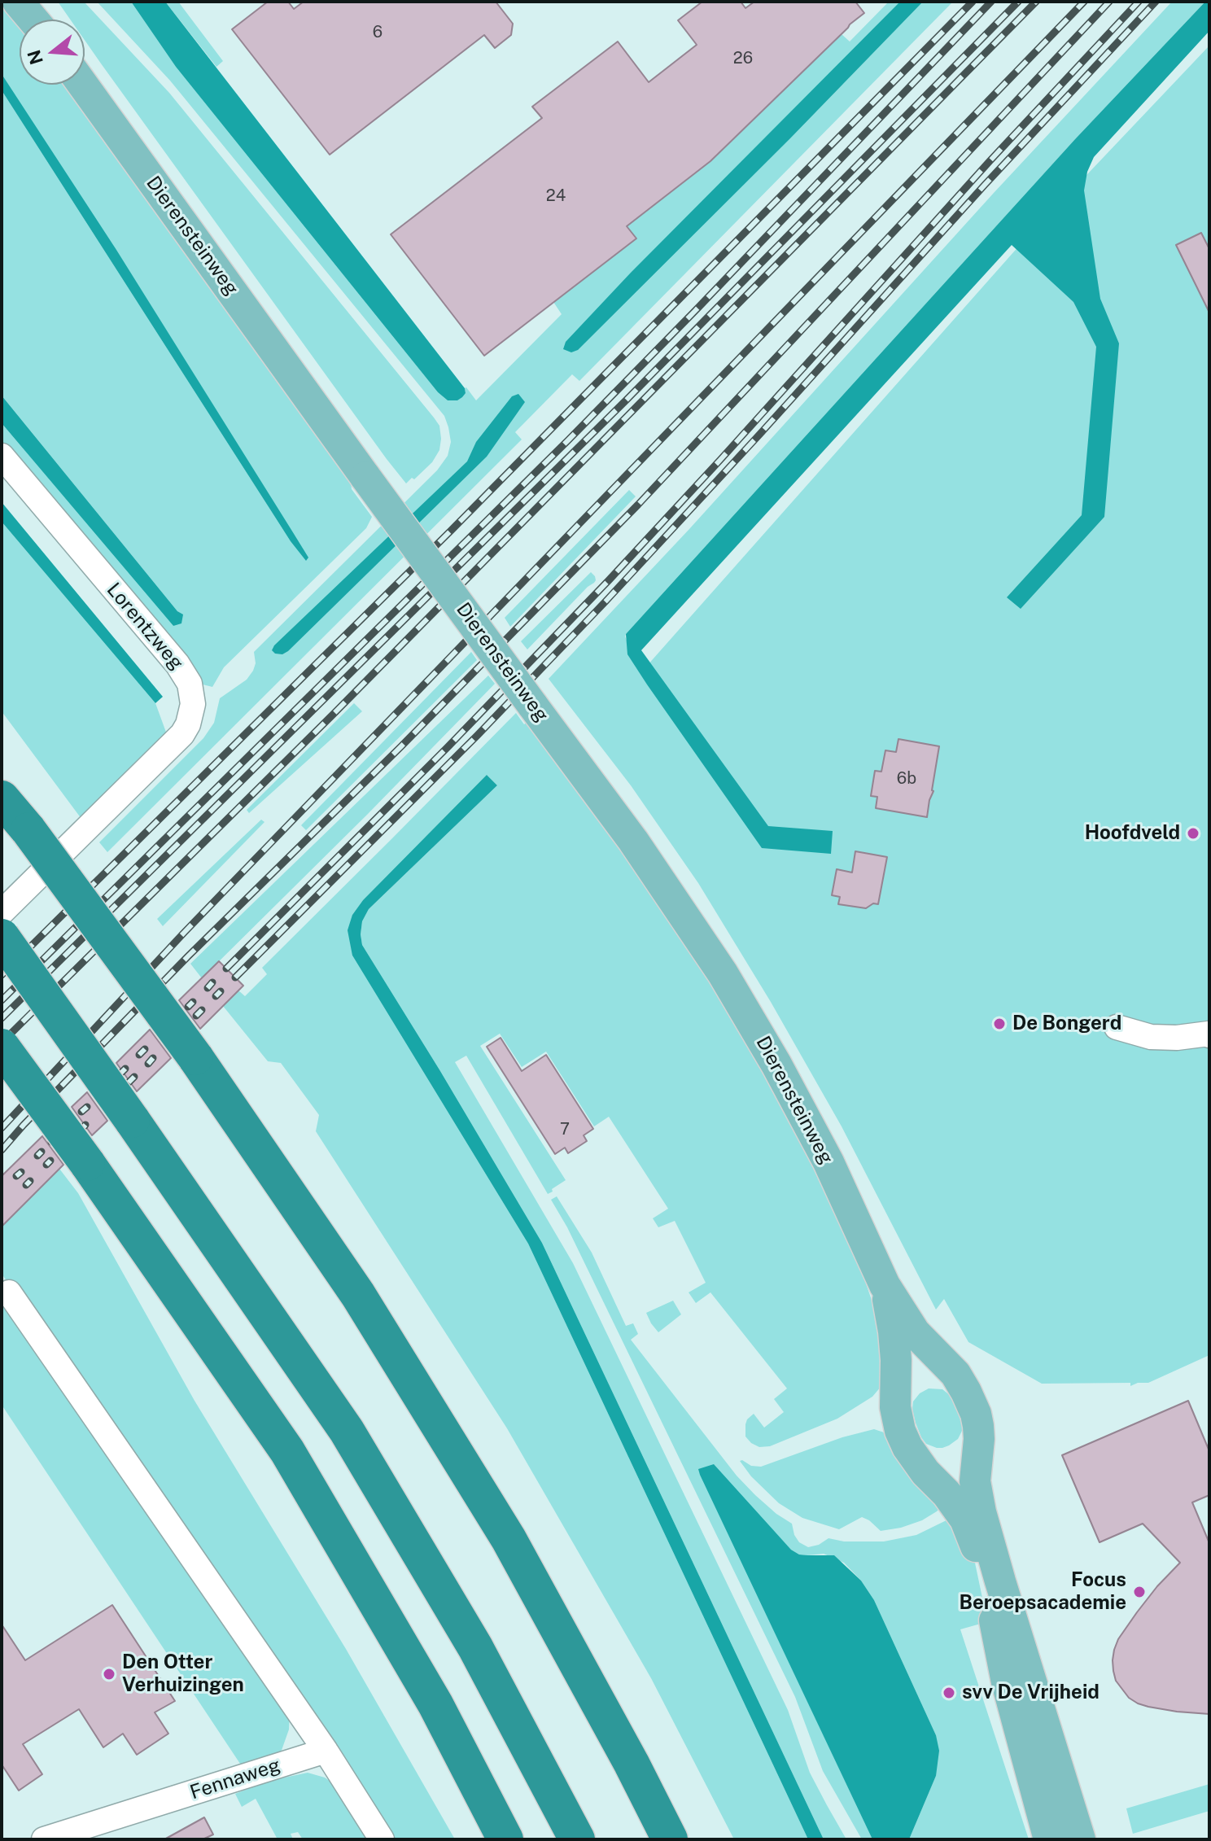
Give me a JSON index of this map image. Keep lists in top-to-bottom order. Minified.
{"streets":{"main road":["Dierensteinweg"],"street":["Lorentzweg","Fennaweg"]},"places":["Hoofdveld","De Bongerd","Focus Beroepsacademie","Den Otter Verhuizingen","svv De Vrijheid"],"house_numbers":["6","26","24","6b","7"],"north":"left"}
